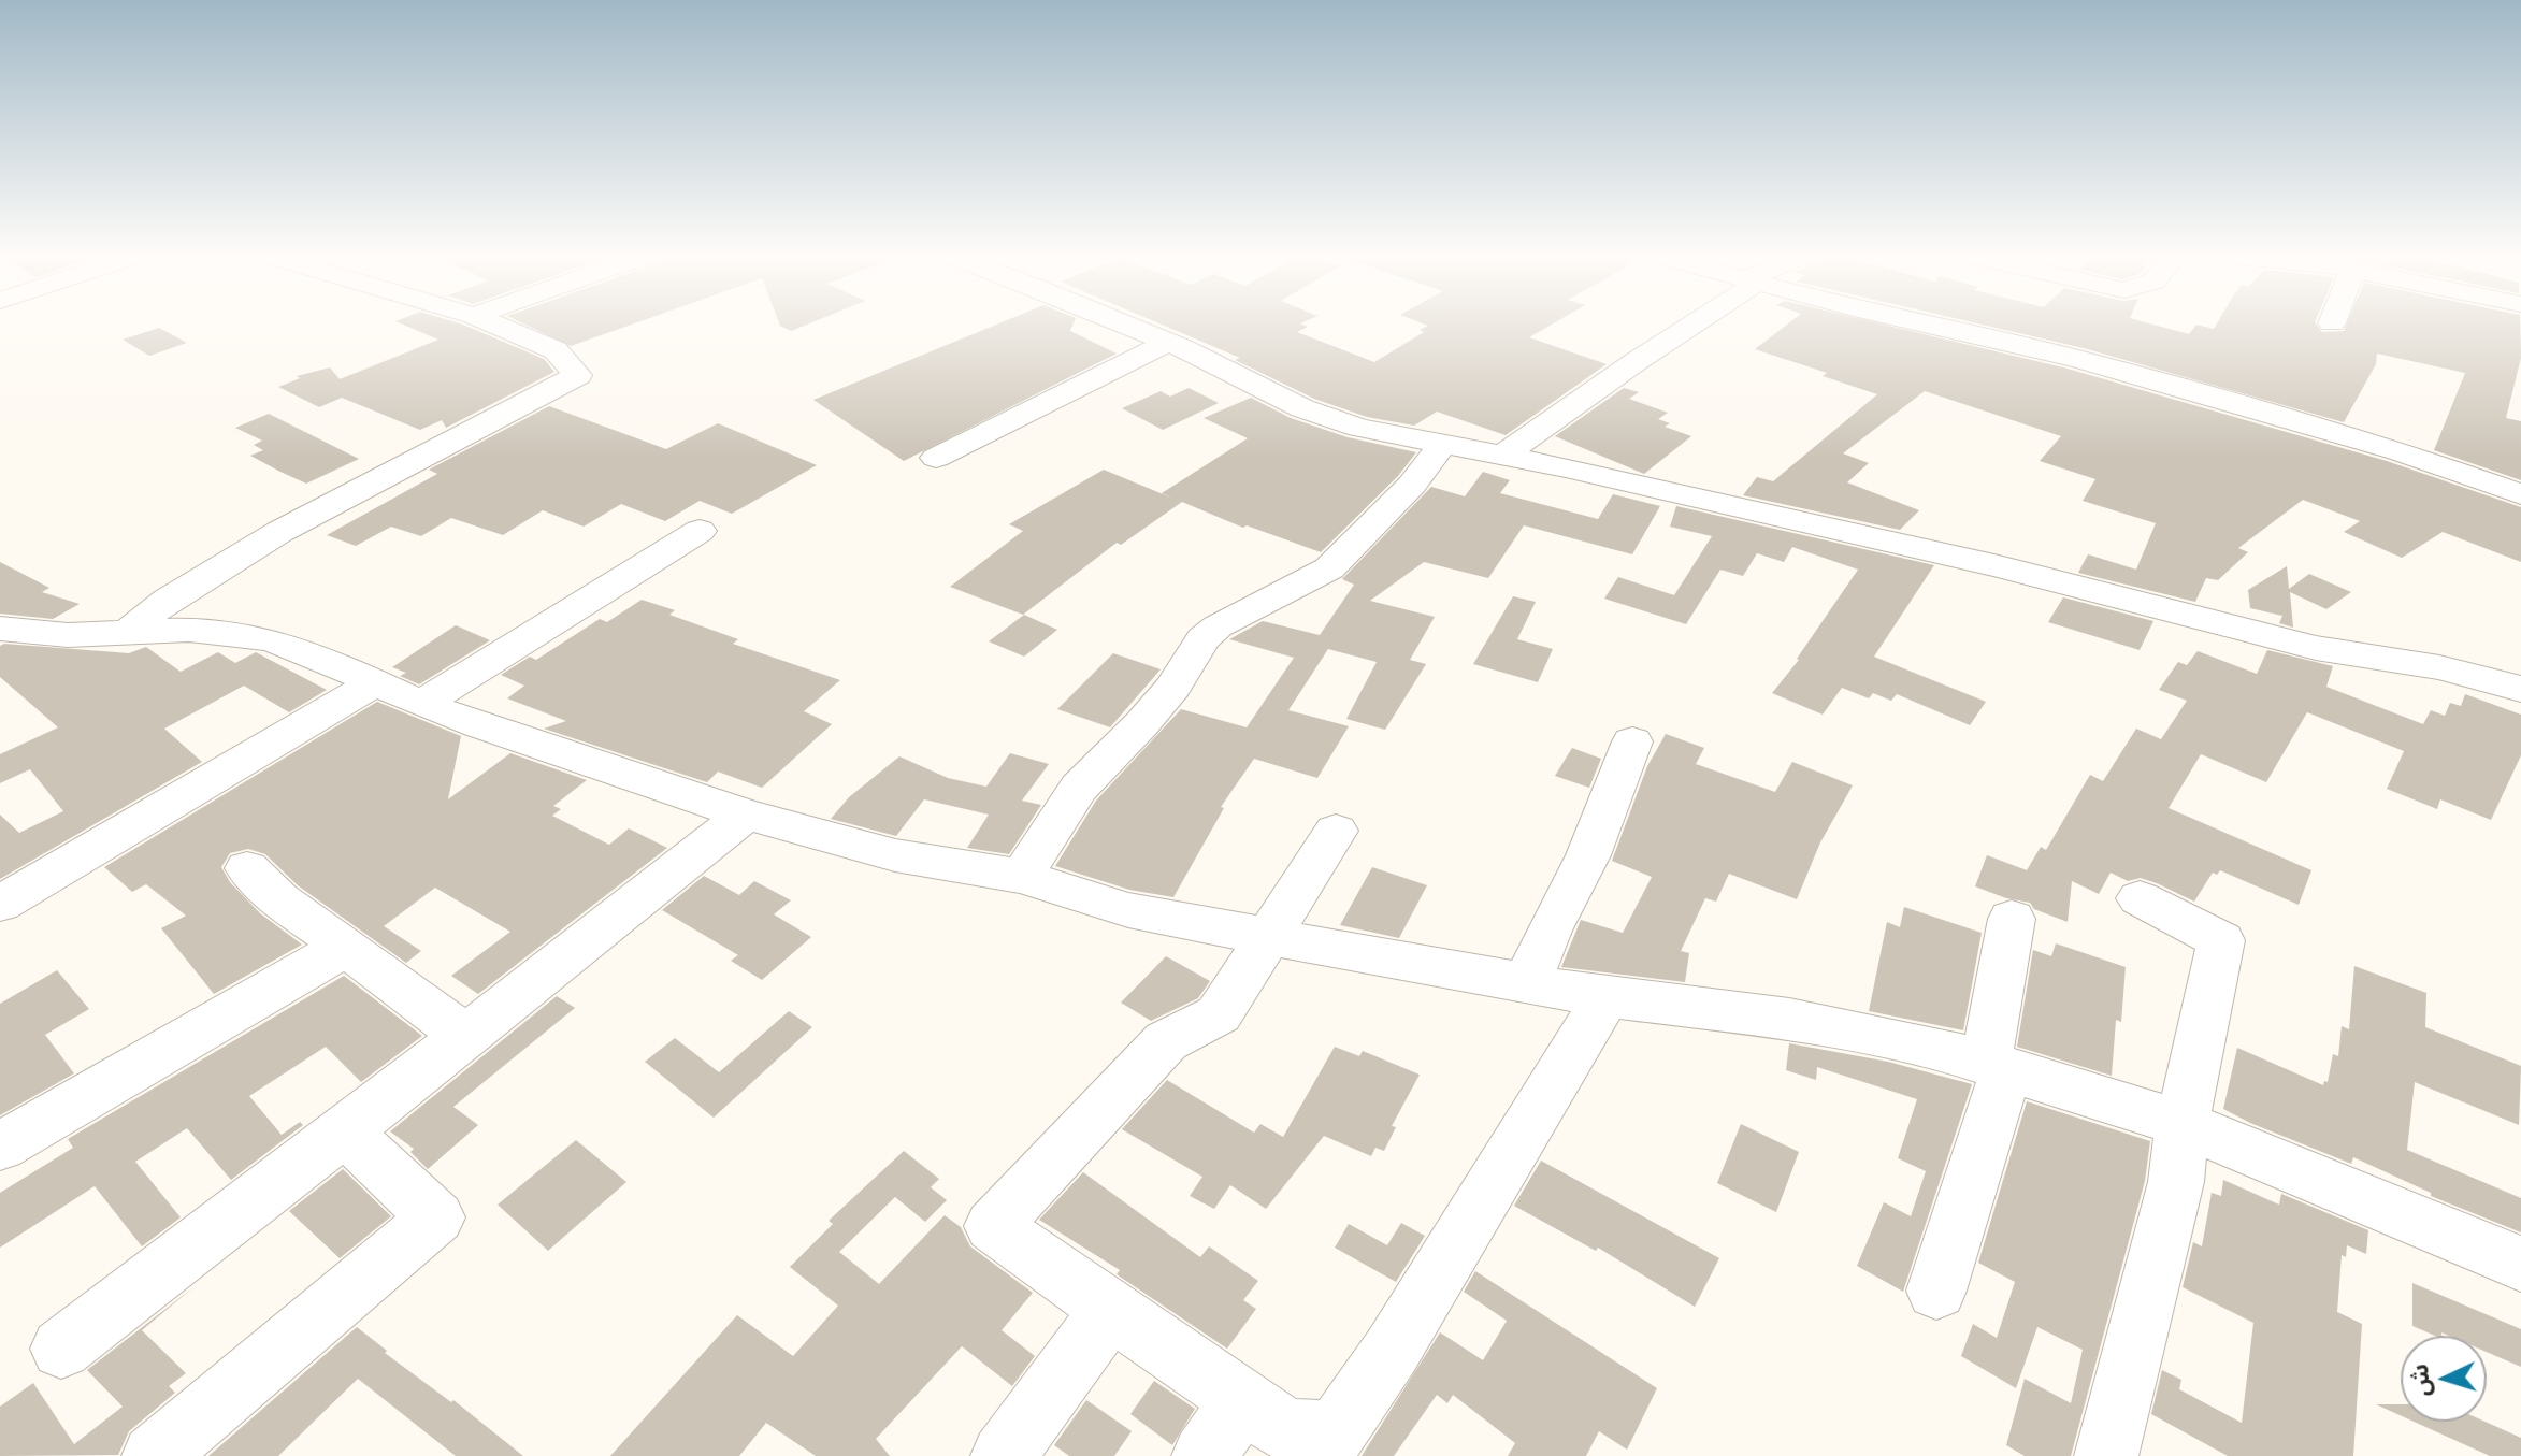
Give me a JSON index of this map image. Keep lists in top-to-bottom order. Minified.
{"north":"left"}
